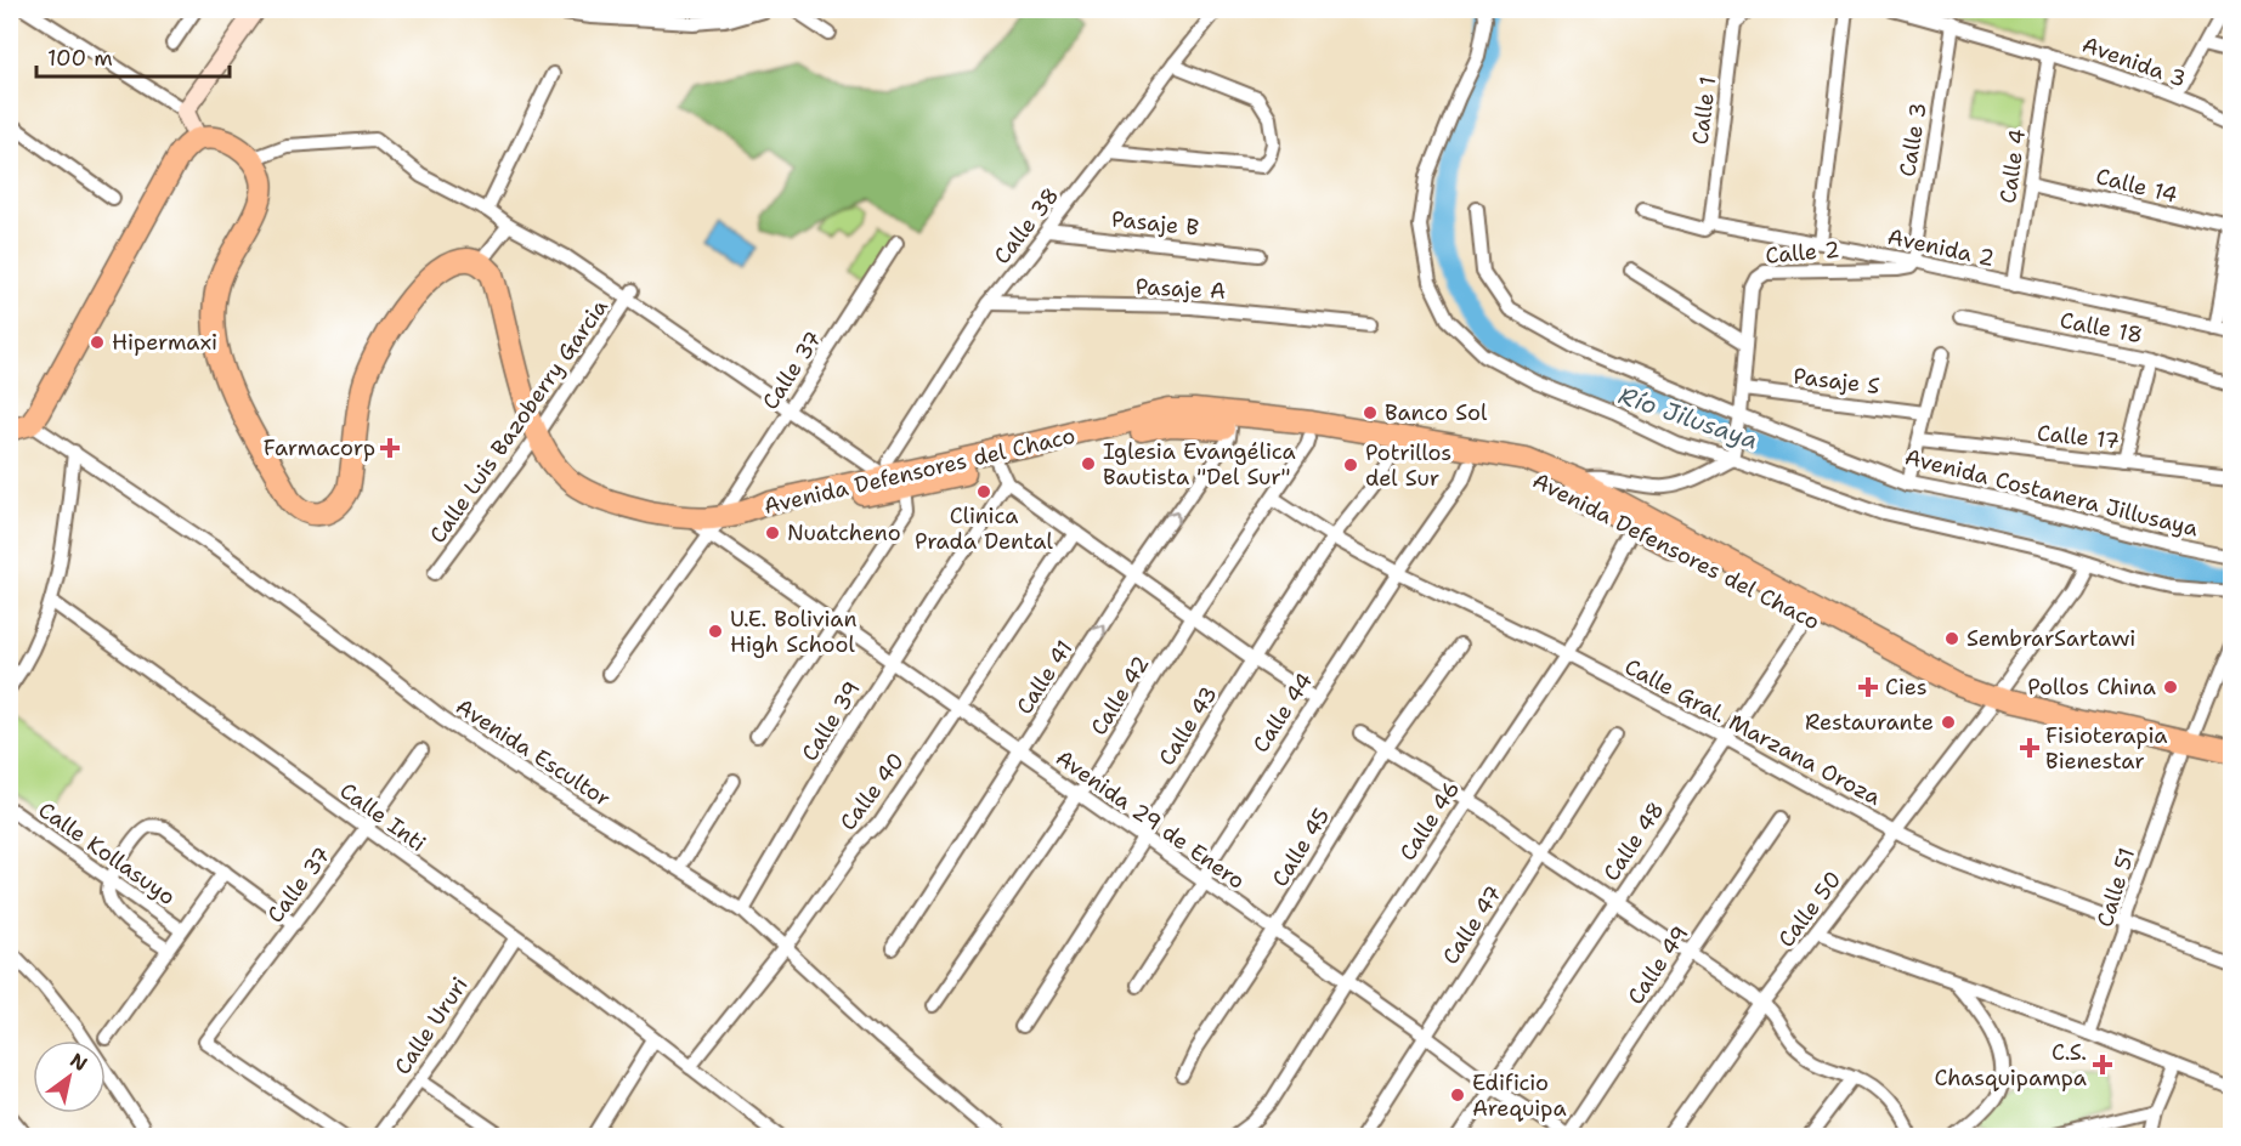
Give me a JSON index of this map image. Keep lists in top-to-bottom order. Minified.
{"streets":{"main road":["Avenida Defensores del Chaco"],"street":["Avenida 3","Calle 1","Calle 3","Calle 4","Calle 14","Pasaje B","Calle 38","Avenida 2","Calle 2","Pasaje A","Calle 18","Calle 37","Pasaje S","Calle Luis Bazoberry Garcia","Calle 17","Avenida Costanera Jillusaya","Calle 41","Calle 42","Calle 44","Calle 39","Calle 43","Calle Gral. Marzana Oroza","Avenida Escultor","Calle 40","Calle Inti","Avenida 29 de Enero","Calle 46","Calle 48","Calle 45","Calle Kollasuyo","Calle 51","Calle 50","Calle 47","Calle 49","Calle Ururi"]},"crossings":[["Avenida 3","Calle 3"],["Avenida 3","Calle 4"],["Calle 1","Avenida 2"],["Calle 3","Avenida 2"],["Calle 3","Calle 2"],["Calle 4","Calle 14"],["Calle 4","Avenida 2"],["Pasaje B","Calle 38"],["Calle 38","Pasaje A"],["Calle 38","Avenida Defensores del Chaco"],["Calle 38","Avenida 29 de Enero"],["Avenida 2","Calle 2"],["Calle 2","Pasaje S"],["Calle 2","Avenida Costanera Jillusaya"],["Calle 37","Avenida Defensores del Chaco"],["Calle 37","Calle Inti"],["Calle 37","Avenida 29 de Enero"],["Avenida Defensores del Chaco","Calle 41"],["Avenida Defensores del Chaco","Calle 42"],["Avenida Defensores del Chaco","Calle 44"],["Avenida Defensores del Chaco","Calle 39"],["Avenida Defensores del Chaco","Calle 43"],["Avenida Defensores del Chaco","Avenida 29 de Enero"],["Avenida Defensores del Chaco","Calle 46"],["Avenida Defensores del Chaco","Calle 48"],["Avenida Defensores del Chaco","Calle 51"],["Avenida Defensores del Chaco","Calle 50"],["Calle 41","Avenida 29 de Enero"],["Calle 42","Calle Gral. Marzana Oroza"],["Calle 42","Avenida 29 de Enero"],["Calle 44","Calle Gral. Marzana Oroza"],["Calle 44","Avenida 29 de Enero"],["Calle 39","Avenida Escultor"],["Calle 39","Avenida 29 de Enero"],["Calle 43","Calle Gral. Marzana Oroza"],["Calle 43","Avenida 29 de Enero"],["Calle Gral. Marzana Oroza","Calle 46"],["Calle Gral. Marzana Oroza","Calle 48"],["Calle Gral. Marzana Oroza","Calle 51"],["Calle Gral. Marzana Oroza","Calle 50"],["Avenida Escultor","Calle 40"],["Calle 40","Calle Inti"],["Calle 40","Avenida 29 de Enero"],["Calle Inti","Calle Ururi"],["Avenida 29 de Enero","Calle 46"],["Avenida 29 de Enero","Calle 48"],["Avenida 29 de Enero","Calle 45"],["Avenida 29 de Enero","Calle 47"],["Avenida 29 de Enero","Calle 49"]],"one_way":["Calle 41"],"water":["Río Jilusaya"],"places":{"other":["Hipermaxi","Banco Sol","Iglesia Evangélica Bautista \"Del Sur\"","Potrillos del Sur","Clinica Prada Dental","Nuatcheno","U.E. Bolivian High School","SembrarSartawi","Pollos China","Restaurante","Edificio Arequipa"],"health":["Farmacorp","Cies","Fisioterapia Bienestar","C.S. Chasquipampa"]},"scale_bar":"100 m","north":"top right"}
